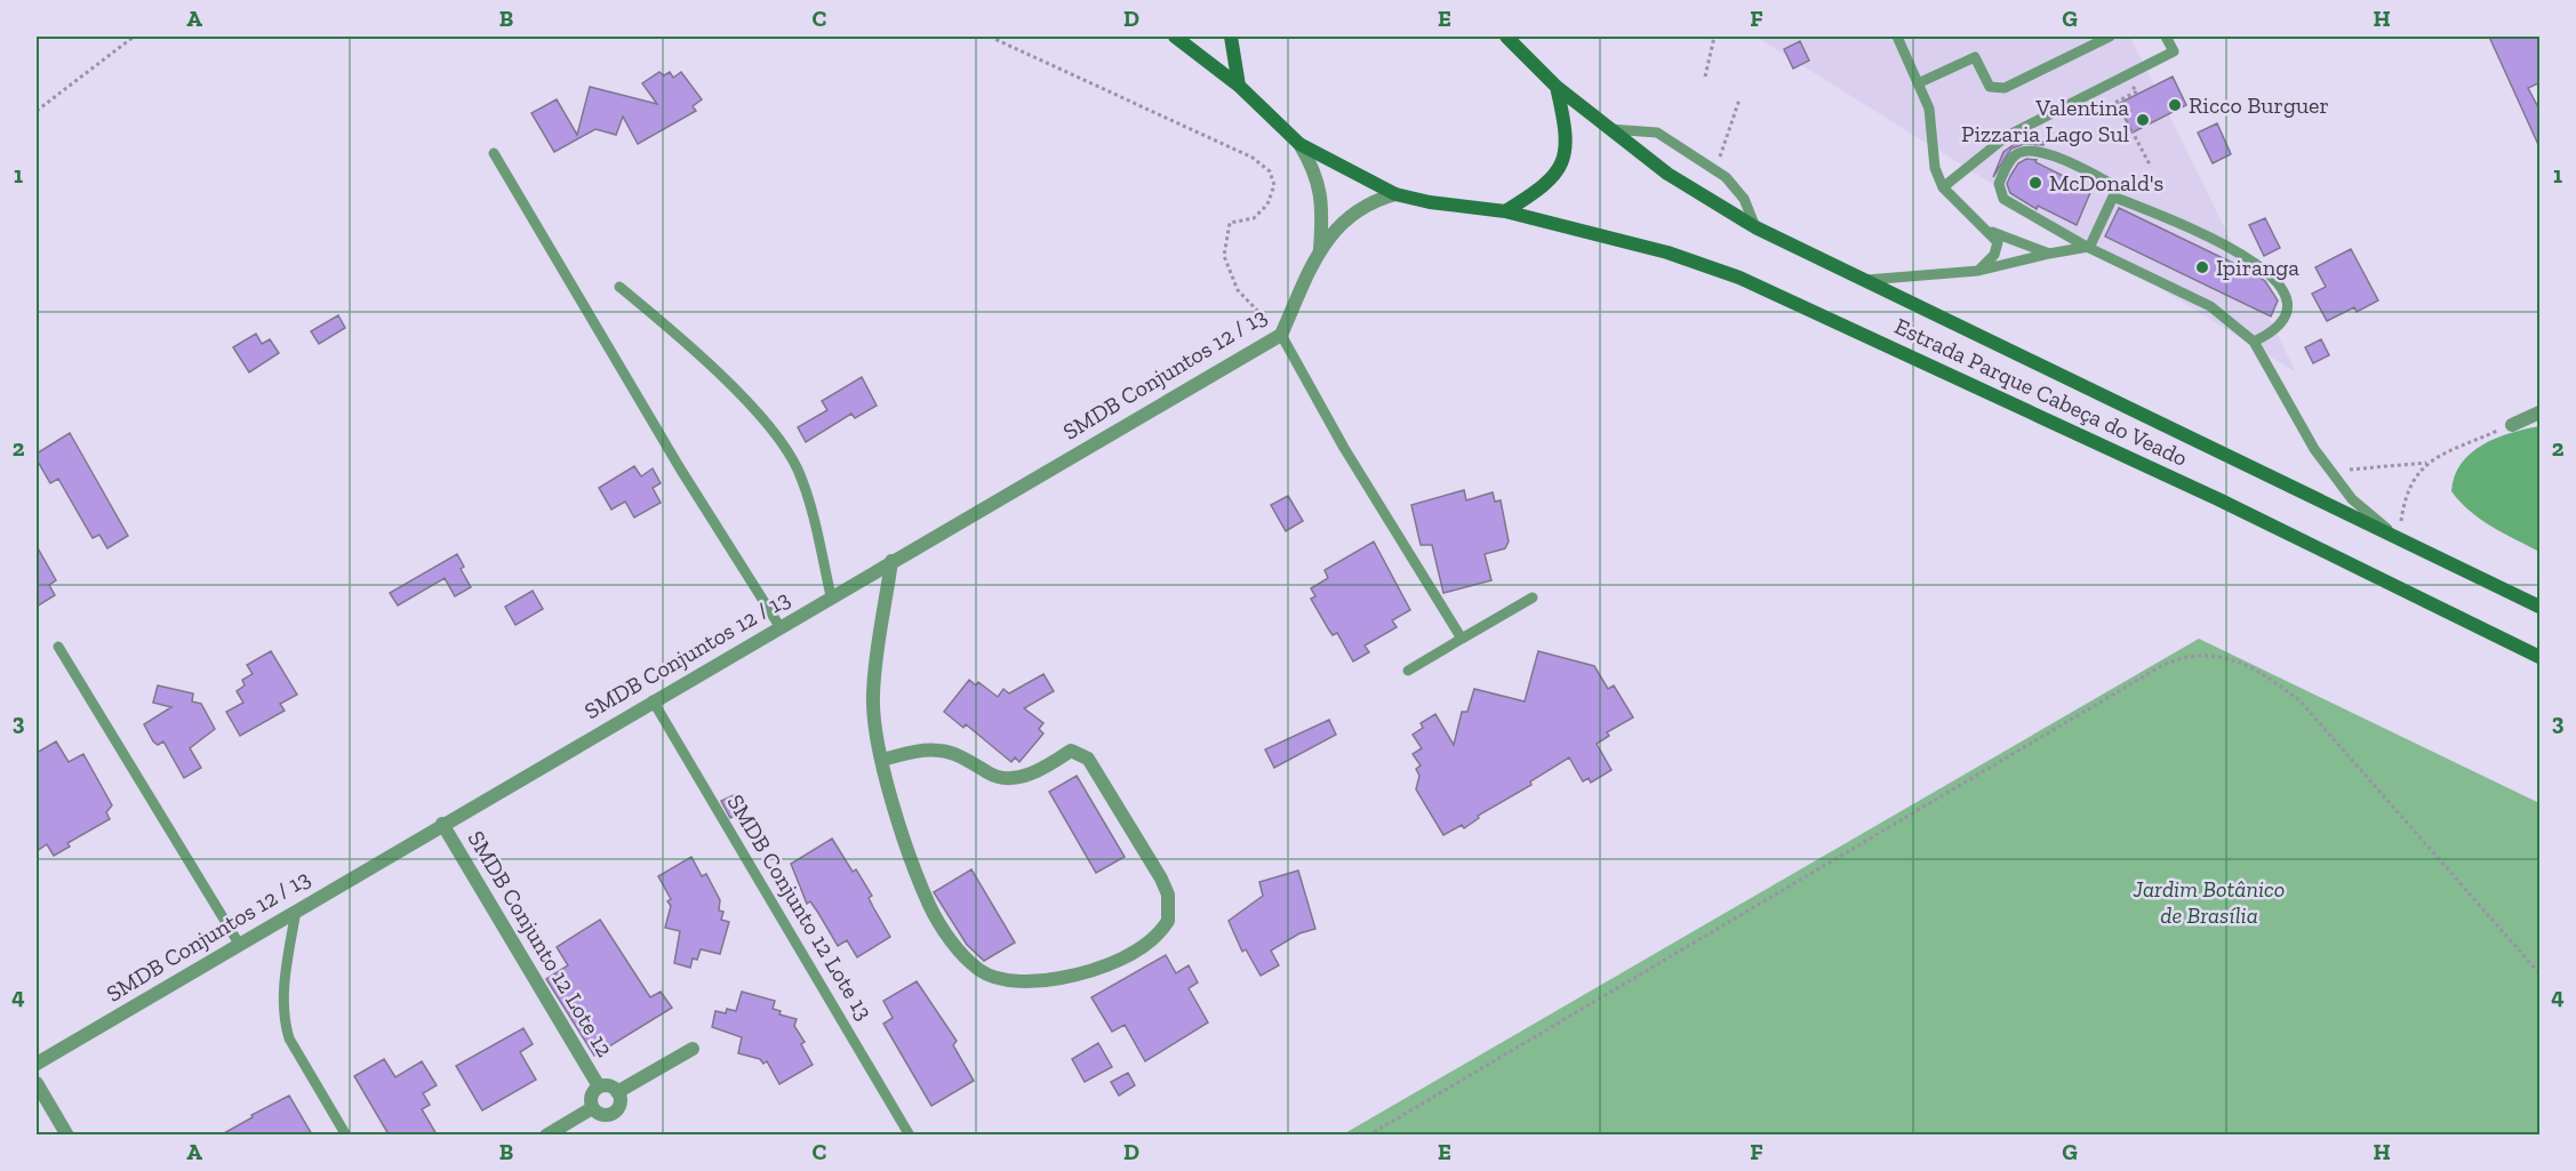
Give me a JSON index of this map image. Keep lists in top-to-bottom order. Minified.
{"streets":{"main road":["Estrada Parque Cabeça do Veado"],"street":["SMDB Conjuntos 12 / 13","SMDB Conjunto 12 Lote 12"],"lane":["SMDB Conjunto 12 Lote 13"]},"crossings":[["SMDB Conjuntos 12 / 13","Estrada Parque Cabeça do Veado"],["SMDB Conjuntos 12 / 13","SMDB Conjunto 12 Lote 13"],["SMDB Conjuntos 12 / 13","SMDB Conjunto 12 Lote 12"]],"parks":["Jardim Botânico de Brasília"],"places":["Ricco Burguer","Valentina Pizzaria Lago Sul","McDonald's","Ipiranga"],"grid":{"columns":["A","B","C","D","E","F","G","H"],"rows":["1","2","3","4"]}}
